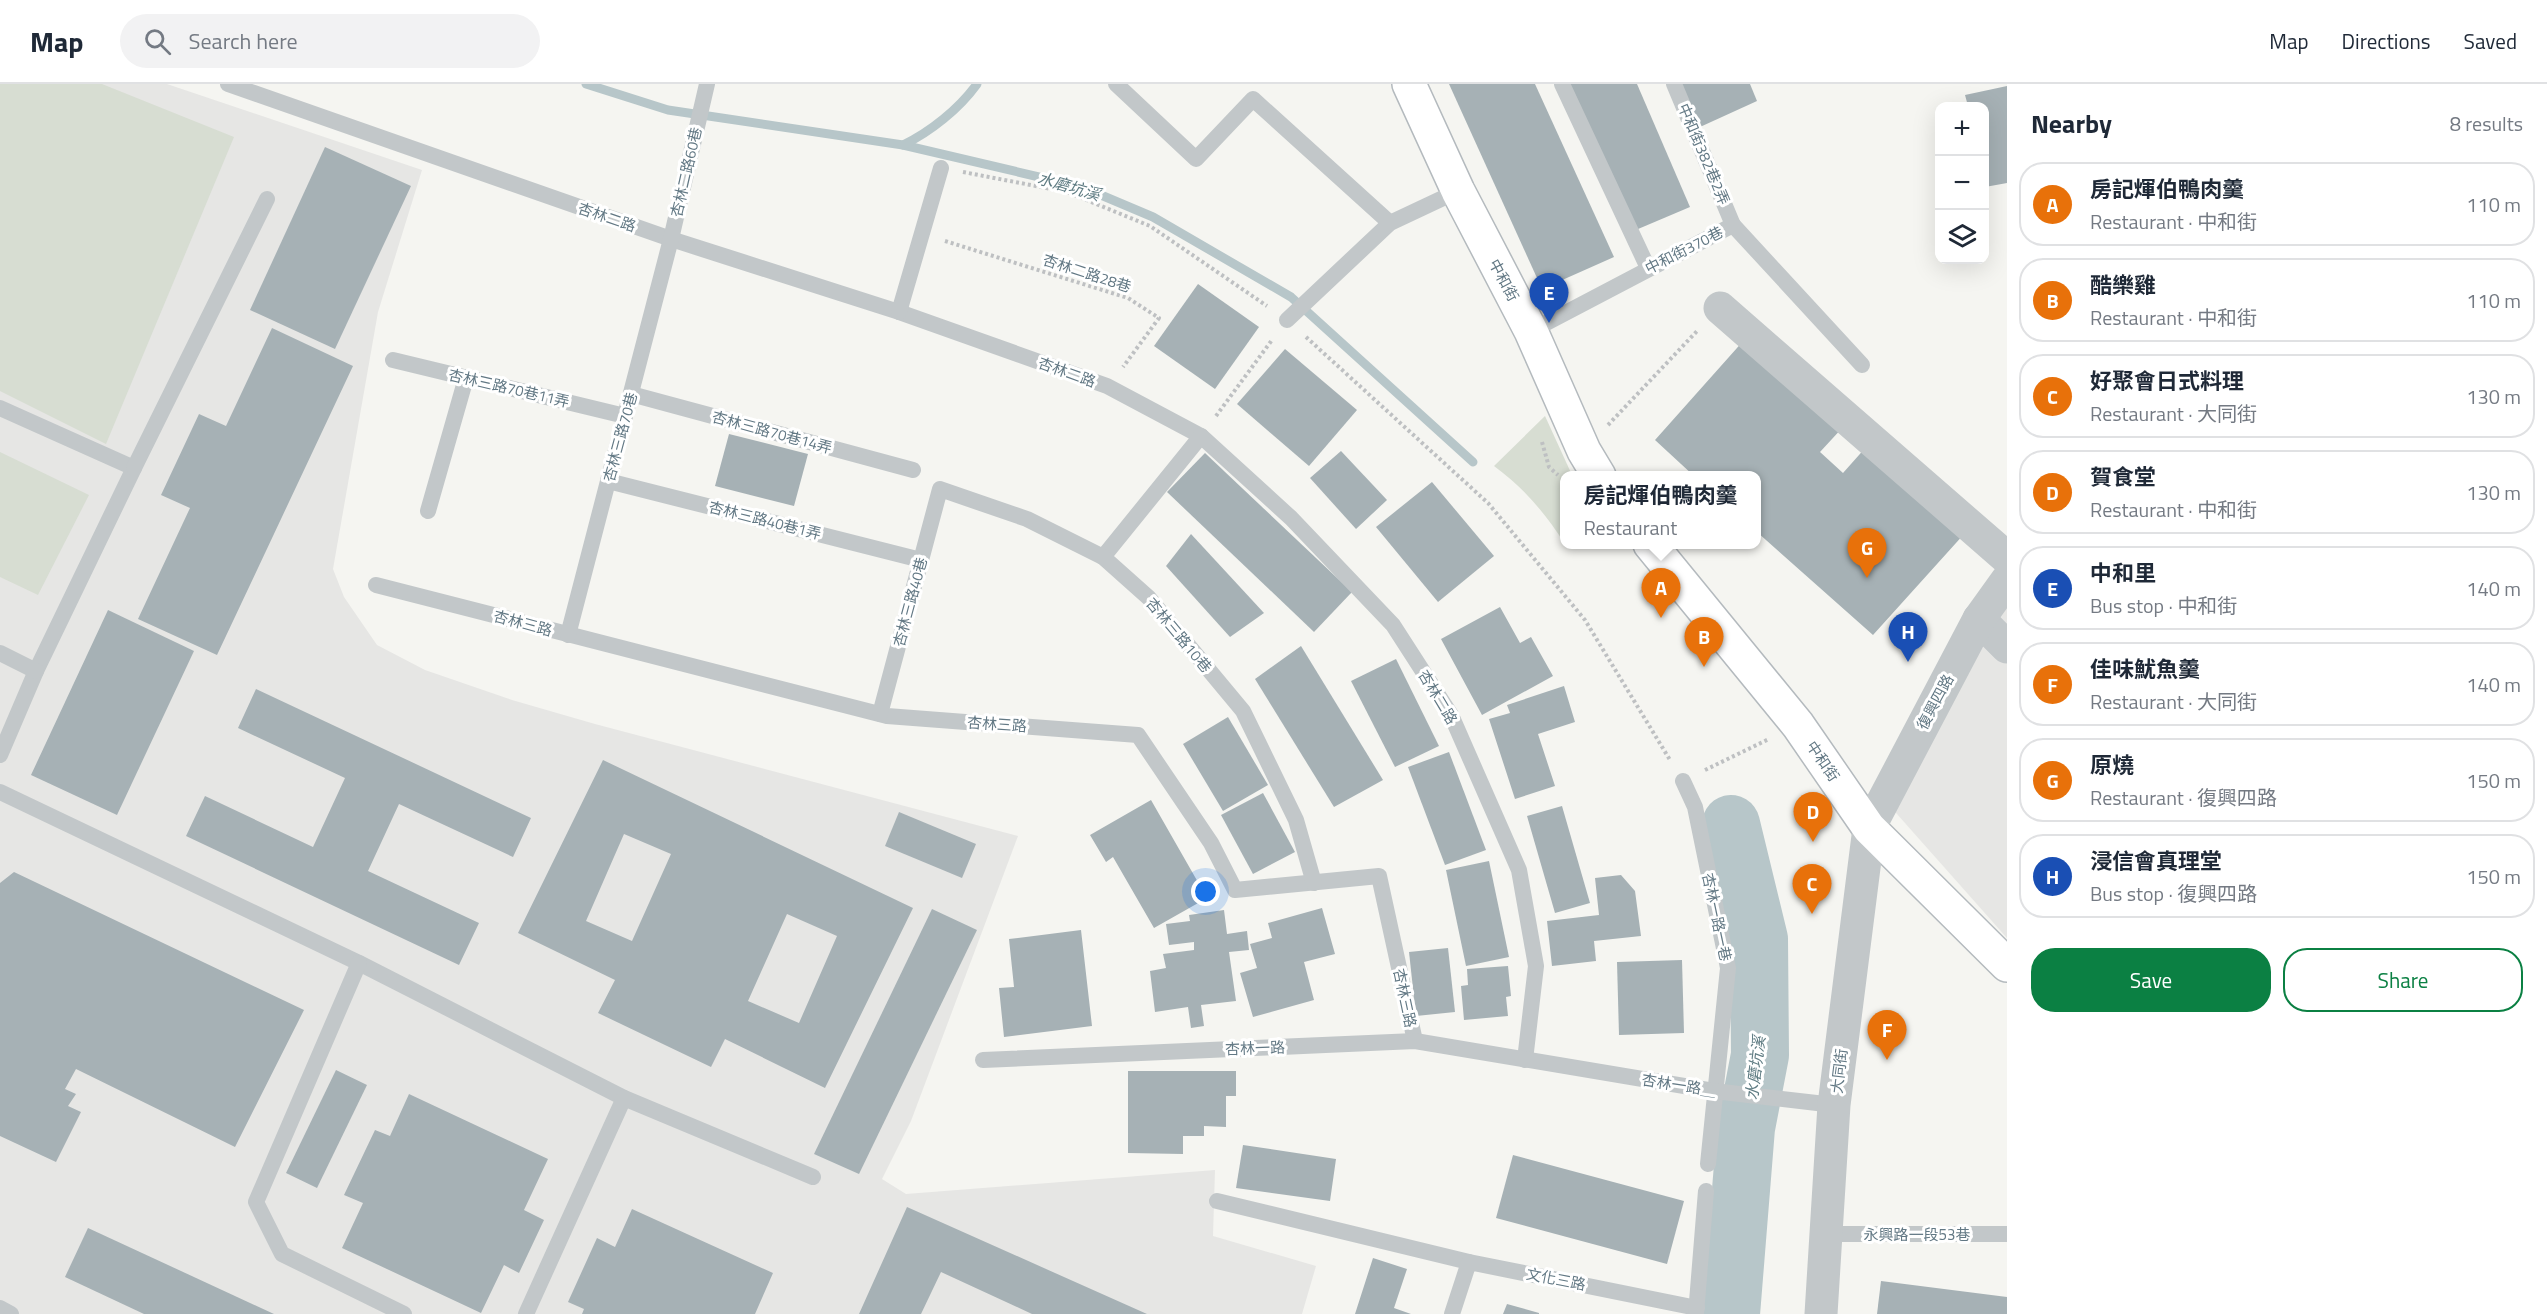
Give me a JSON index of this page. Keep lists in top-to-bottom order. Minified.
{"streets":{"street":["中和街","復興四路","大同街"],"lane":["中和街382巷2弄","杏林二路60巷","杏林二路","中和街370巷","杏林三路70巷11弄","杏林三路70巷14弄","杏林三路70巷","杏林三路40巷1弄","杏林三路40巷","杏林三路","杏林三路10巷","杏林一路一巷","杏林一路","杏林一路＿","永興路一段53巷","文化三路"],"path":["杏林二路28巷"]},"crossings":[["中和街382巷2弄","中和街370巷"],["杏林二路60巷","杏林二路"],["杏林二路60巷","杏林三路70巷"],["杏林二路","杏林二路28巷"],["杏林二路","杏林三路70巷"],["杏林二路","杏林一路"],["杏林二路","杏林一路＿"],["中和街370巷","中和街"],["中和街","復興四路"],["中和街","大同街"],["杏林三路70巷11弄","杏林三路70巷"],["杏林三路70巷14弄","杏林三路70巷"],["杏林三路70巷","杏林三路40巷1弄"],["杏林三路70巷","杏林三路"],["杏林三路40巷1弄","杏林三路40巷"],["杏林三路40巷","杏林三路"],["杏林三路40巷","杏林三路10巷"],["杏林三路","杏林三路10巷"],["杏林三路","杏林一路"],["復興四路","大同街"],["杏林一路一巷","杏林一路＿"],["杏林一路","杏林一路＿"],["大同街","杏林一路＿"],["大同街","永興路一段53巷"]],"water":["水磨坑溪"],"page":{"header":"Map","search":"Search here","nav":["Map","Directions","Saved"],"heading":["Nearby","8 results"],"map_buttons":["+","−"],"list":[{"mark":"A","name":"房記煇伯鴨肉羹","note":"Restaurant · 中和街","value":"110 m"},{"mark":"B","name":"酷樂雞","note":"Restaurant · 中和街","value":"110 m"},{"mark":"C","name":"好聚會日式料理","note":"Restaurant · 大同街","value":"130 m"},{"mark":"D","name":"賀食堂","note":"Restaurant · 中和街","value":"130 m"},{"mark":"E","name":"中和里","note":"Bus stop · 中和街","value":"140 m"},{"mark":"F","name":"佳味魷魚羹","note":"Restaurant · 大同街","value":"140 m"},{"mark":"G","name":"原燒","note":"Restaurant · 復興四路","value":"150 m"},{"mark":"H","name":"浸信會真理堂","note":"Bus stop · 復興四路","value":"150 m"}],"pins":["E","G","A","H","B","D","C","F"],"popup":["房記煇伯鴨肉羹","Restaurant"],"buttons":["Save","Share"]}}
